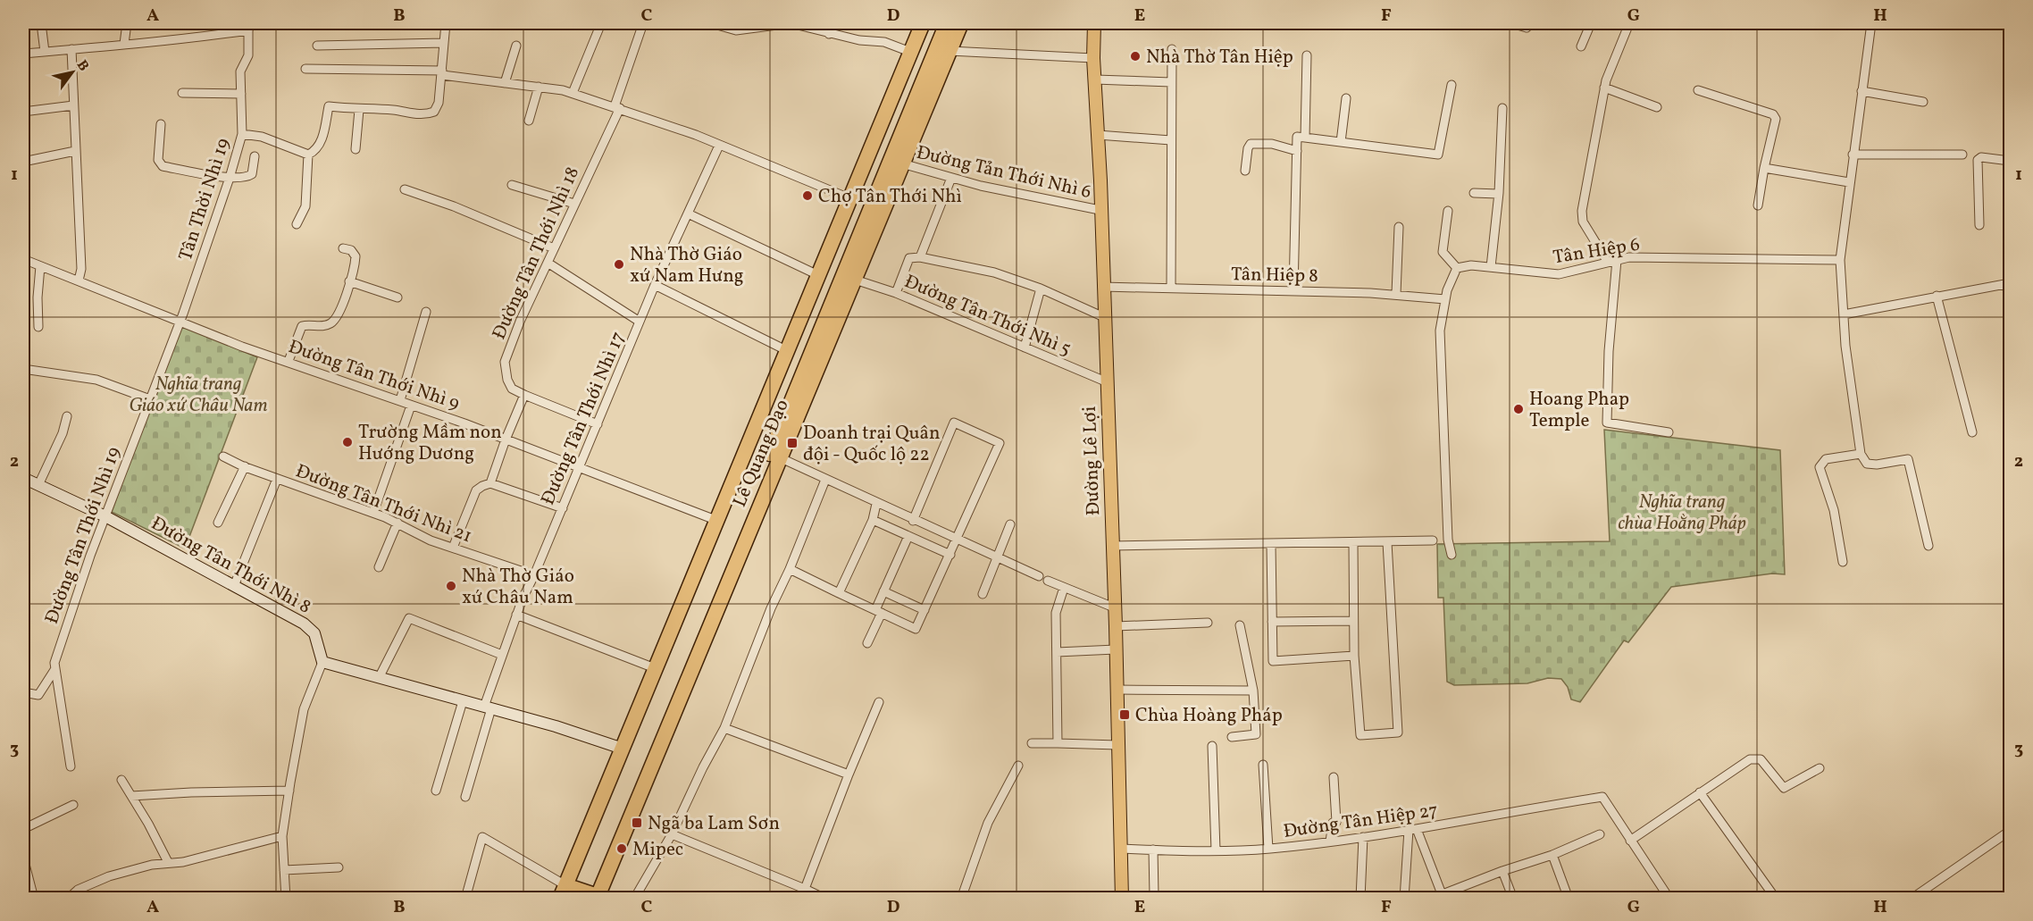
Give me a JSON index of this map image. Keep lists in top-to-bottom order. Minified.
{"streets":{"highway":["Lê Quang Đạo"],"main road":["Đường Lê Lợi"],"street":["Đường Tản Thới Nhì 6","Tân Thời Nhì 19","Tân Hiệp 6","Đường Tân Thới Nhì 18","Tân Hiệp 8","Đường Tân Thới Nhì 5","Đường Tân Thới Nhì 9","Đường Tân Thới Nhì 17","Đường Tân Thới Nhì 21","Đường Tân Thới Nhì 19","Đường Tân Thới Nhì 8","Đường Tân Hiệp 27"]},"crossings":[["Đường Tản Thới Nhì 6","Lê Quang Đạo"],["Đường Tản Thới Nhì 6","Đường Lê Lợi"],["Tân Thời Nhì 19","Đường Tân Thới Nhì 9"],["Tân Thời Nhì 19","Đường Tân Thới Nhì 19"],["Tân Hiệp 8","Đường Lê Lợi"],["Đường Tân Thới Nhì 5","Lê Quang Đạo"],["Đường Tân Thới Nhì 5","Đường Lê Lợi"],["Đường Tân Thới Nhì 9","Đường Tân Thới Nhì 17"],["Đường Tân Thới Nhì 9","Lê Quang Đạo"],["Đường Tân Thới Nhì 9","Đường Tân Thới Nhì 19"],["Đường Tân Thới Nhì 17","Đường Tân Thới Nhì 21"],["Đường Lê Lợi","Đường Tân Hiệp 27"],["Đường Tân Thới Nhì 19","Đường Tân Thới Nhì 8"]],"parks":["Nghĩa trang Giáo xứ Châu Nam","Nghĩa trang chùa Hoằng Pháp"],"places":{"other":["Nhà Thờ Tân Hiệp","Chợ Tân Thới Nhì","Nhà Thờ Giáo xứ Nam Hưng","Hoang Phap Temple","Trường Mầm non Hướng Dương","Nhà Thờ Giáo xứ Châu Nam","Mipec"],"transit":["Doanh trại Quân đội - Quốc lộ 22","Chùa Hoàng Pháp","Ngã ba Lam Sơn"]},"north":"top right","grid":{"columns":["A","B","C","D","E","F","G","H"],"rows":["1","2","3"]}}
